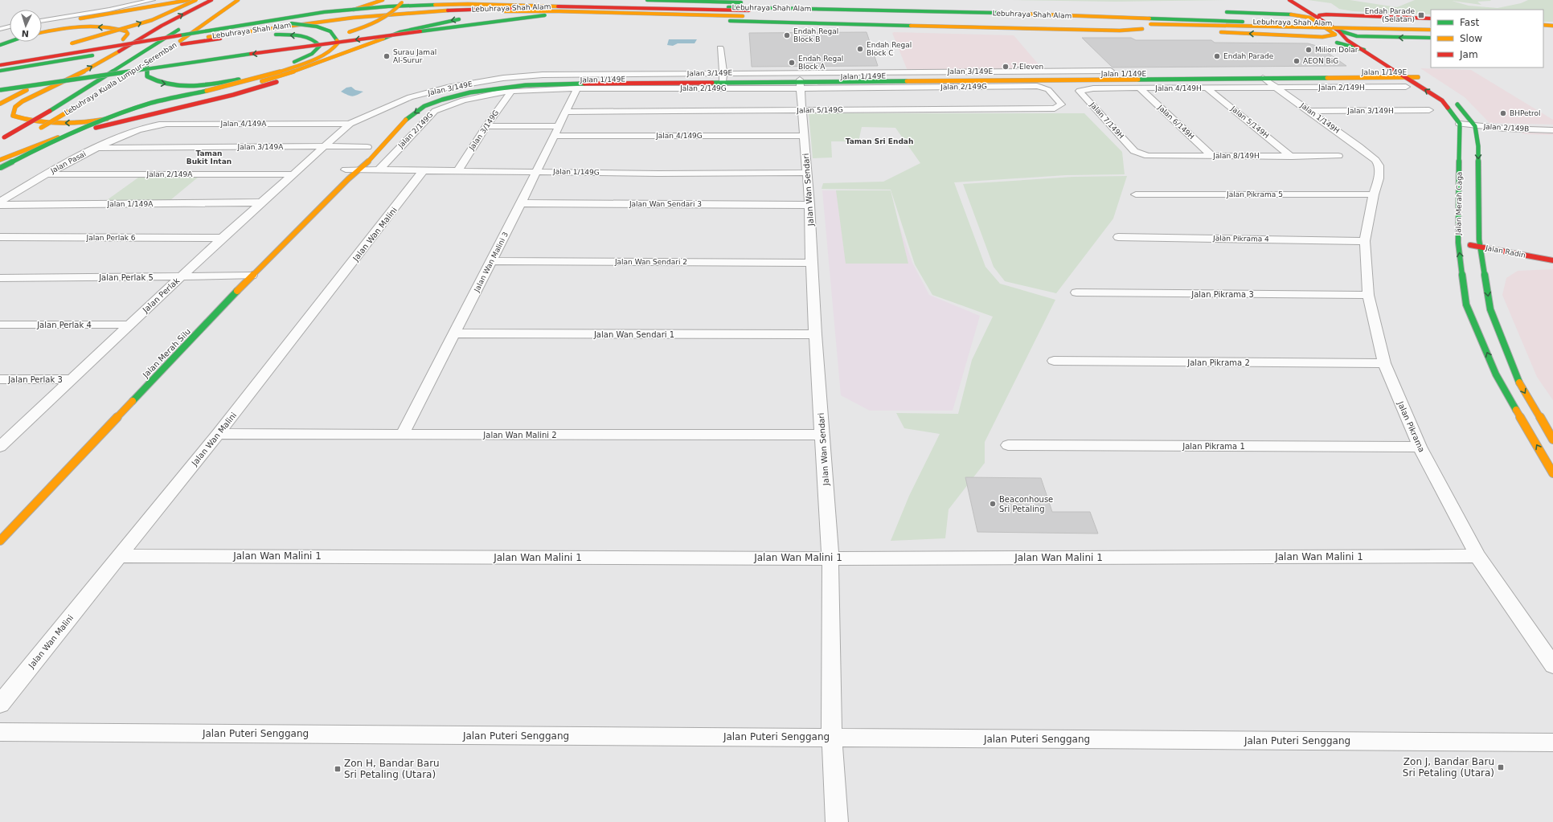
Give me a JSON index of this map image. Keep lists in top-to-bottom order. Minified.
{"streets":{"main road":["Lebuhraya Shah Alam","Jalan 1/149E","Lebuhraya Kuala Lumpur–Seremban","Jalan Merah Caga","Jalan Radin","Jalan Merah Silu"],"street":["Jalan 3/149E","Jalan 2/149G","Jalan 2/149H","Jalan 4/149H","Jalan 5/149G","Jalan 3/149H","Jalan 1/149H","Jalan 7/149H","Jalan 6/149H","Jalan 5/149H","Jalan 4/149A","Jalan 2/149B","Jalan 3/149G","Jalan 4/149G","Jalan 3/149A","Jalan 8/149H","Jalan Pasai","Jalan 1/149G","Jalan 2/149A","Jalan Wan Sendari","Jalan Pikrama 5","Jalan 1/149A","Jalan Wan Sendari 3","Jalan Wan Malini","Jalan Perlak 6","Jalan Pikrama 4","Jalan Wan Malini 3","Jalan Wan Sendari 2","Jalan Perlak 5","Jalan Pikrama 3","Jalan Perlak","Jalan Perlak 4","Jalan Wan Sendari 1","Jalan Pikrama 2","Jalan Perlak 3","Jalan Pikrama","Jalan Wan Malini 2","Jalan Pikrama 1","Jalan Wan Malini 1","Jalan Puteri Senggang"]},"crossings":[["Lebuhraya Shah Alam","Lebuhraya Kuala Lumpur–Seremban"],["Jalan 3/149E","Jalan 1/149E"],["Jalan 3/149E","Jalan 4/149A"],["Jalan 3/149E","Jalan 3/149A"],["Jalan 3/149E","Jalan Perlak"],["Jalan 1/149E","Jalan 2/149G"],["Jalan 1/149E","Jalan 1/149H"],["Jalan 1/149E","Jalan 1/149G"],["Jalan 1/149E","Jalan Wan Sendari"],["Jalan 1/149E","Jalan Merah Silu"],["Jalan 2/149G","Jalan 5/149G"],["Jalan 2/149G","Jalan 3/149G"],["Jalan 2/149G","Jalan 1/149G"],["Jalan 2/149G","Jalan Wan Sendari"],["Jalan 2/149G","Jalan Wan Malini 3"],["Jalan 2/149H","Jalan 4/149H"],["Jalan 2/149H","Jalan 1/149H"],["Jalan 4/149H","Jalan 1/149H"],["Jalan 4/149H","Jalan 7/149H"],["Jalan 4/149H","Jalan 6/149H"],["Jalan 4/149H","Jalan 5/149H"],["Jalan 5/149G","Jalan Wan Sendari"],["Jalan 5/149G","Jalan Wan Malini 3"],["Jalan 3/149H","Jalan 1/149H"],["Jalan 1/149H","Jalan Pikrama"],["Jalan 7/149H","Jalan 8/149H"],["Jalan 6/149H","Jalan 8/149H"],["Jalan 5/149H","Jalan 8/149H"],["Jalan 4/149A","Jalan Pasai"],["Jalan 2/149B","Jalan Merah Caga"],["Jalan 3/149G","Jalan 1/149G"],["Jalan 4/149G","Jalan Wan Sendari"],["Jalan 4/149G","Jalan Wan Malini 3"],["Jalan 3/149A","Jalan Pasai"],["Jalan 3/149A","Jalan Perlak"],["Jalan Pasai","Jalan 2/149A"],["Jalan 1/149G","Jalan Wan Sendari"],["Jalan 1/149G","Jalan Wan Malini"],["Jalan 1/149G","Jalan Wan Malini 3"],["Jalan 1/149G","Jalan Merah Silu"],["Jalan 2/149A","Jalan Perlak"],["Jalan Wan Sendari","Jalan Wan Sendari 3"],["Jalan Wan Sendari","Jalan Wan Sendari 2"],["Jalan Wan Sendari","Jalan Wan Sendari 1"],["Jalan Wan Sendari","Jalan Wan Malini 2"],["Jalan Wan Sendari","Jalan Wan Malini 1"],["Jalan Wan Sendari","Jalan Puteri Senggang"],["Jalan Pikrama 5","Jalan Pikrama"],["Jalan Merah Caga","Jalan Radin"],["Jalan 1/149A","Jalan Perlak"],["Jalan Wan Sendari 3","Jalan Wan Malini 3"],["Jalan Wan Malini","Jalan Wan Malini 2"],["Jalan Wan Malini","Jalan Wan Malini 1"],["Jalan Perlak 6","Jalan Perlak"],["Jalan Pikrama 4","Jalan Pikrama"],["Jalan Wan Malini 3","Jalan Wan Sendari 2"],["Jalan Wan Malini 3","Jalan Wan Sendari 1"],["Jalan Wan Malini 3","Jalan Wan Malini 2"],["Jalan Perlak 5","Jalan Perlak"],["Jalan Perlak 5","Jalan Merah Silu"],["Jalan Pikrama 3","Jalan Pikrama"],["Jalan Perlak","Jalan Perlak 4"],["Jalan Perlak","Jalan Perlak 3"],["Jalan Pikrama 2","Jalan Pikrama"],["Jalan Pikrama","Jalan Pikrama 1"],["Jalan Pikrama","Jalan Wan Malini 1"]],"districts":["Taman Sri Endah","Taman Bukit Intan"],"places":{"transit":["Endah Parade (Selatan)","Zon J, Bandar Baru Sri Petaling (Utara)","Zon H, Bandar Baru Sri Petaling (Utara)"],"other":["Endah Regal Block B","Endah Regal Block C","Milion Dolar","Surau Jamal Al-Surur","Endah Parade","AEON BiG","Endah Regal Block A","7-Eleven","BHPetrol","Beaconhouse Sri Petaling"]},"legend":["Fast","Slow","Jam"],"north":"bottom"}
